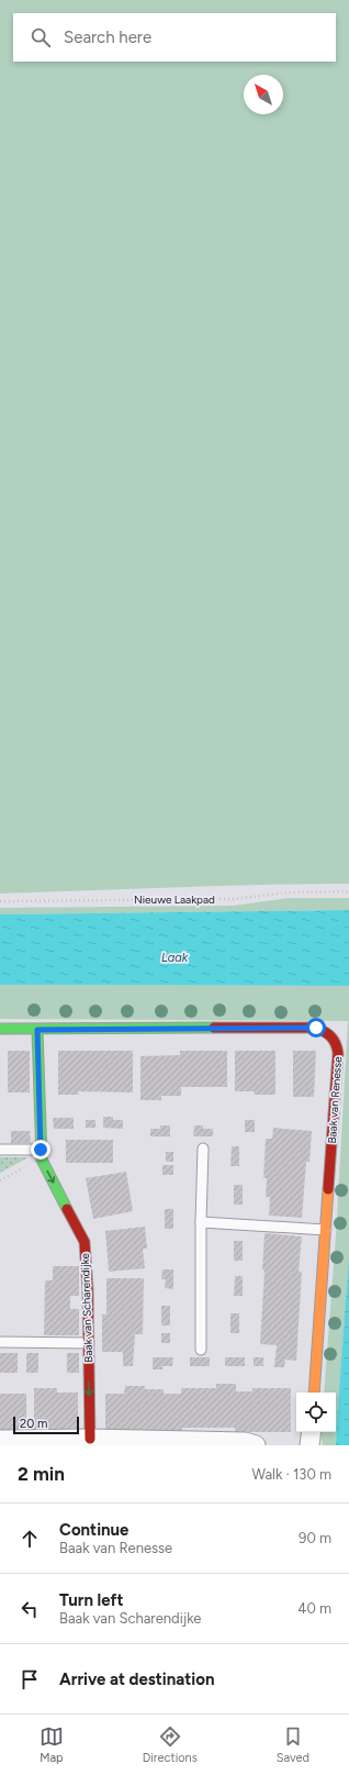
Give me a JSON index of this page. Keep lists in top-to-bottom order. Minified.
{"streets":{"street":["Baak van Renesse","Baak van Scharendijke"],"path":["Nieuwe Laakpad"]},"crossings":[["Baak van Renesse","Baak van Scharendijke"]],"one_way":["Baak van Scharendijke"],"water":["Laak"],"scale_bar":"20 m","north":"top left","page":{"search":"Search here","scale":"20 m","heading":["2 min","Walk · 130 m"],"list":[["Continue","Baak van Renesse","90 m"],["Turn left","Baak van Scharendijke","40 m"],"Arrive at destination"],"nav":["Map","Directions","Saved"]}}
